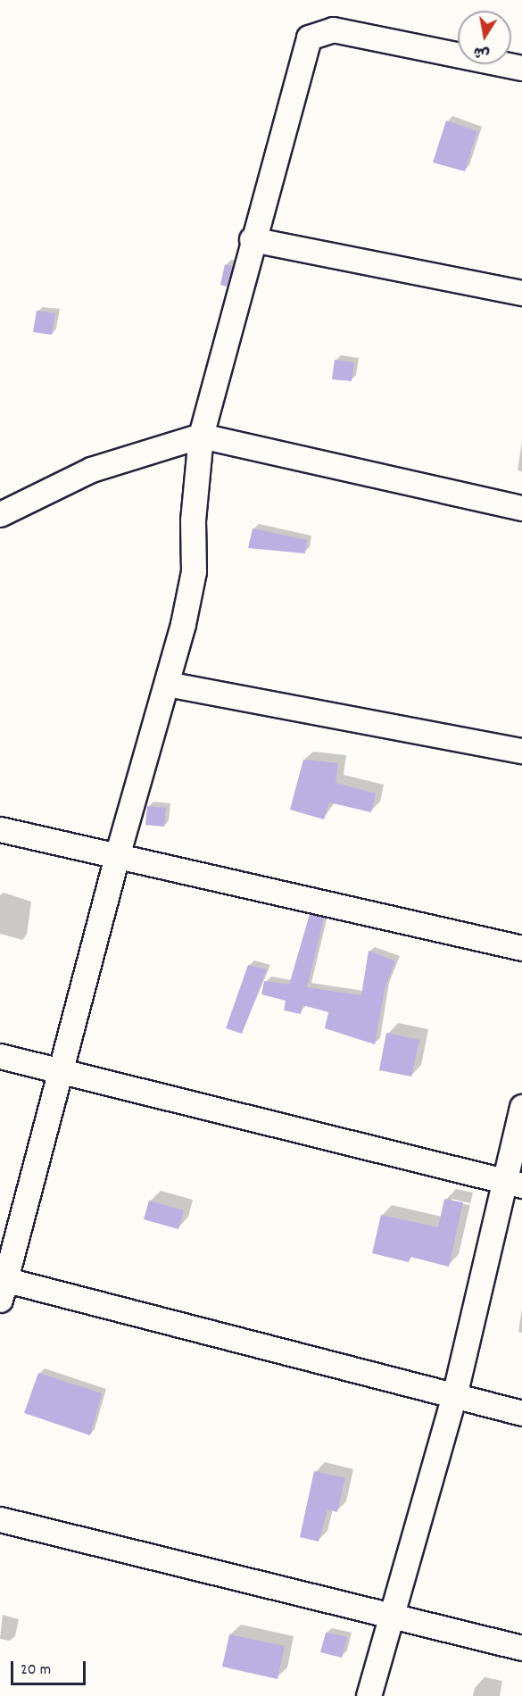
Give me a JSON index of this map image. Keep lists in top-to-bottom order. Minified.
{"scale_bar":"20 m","north":"bottom"}
